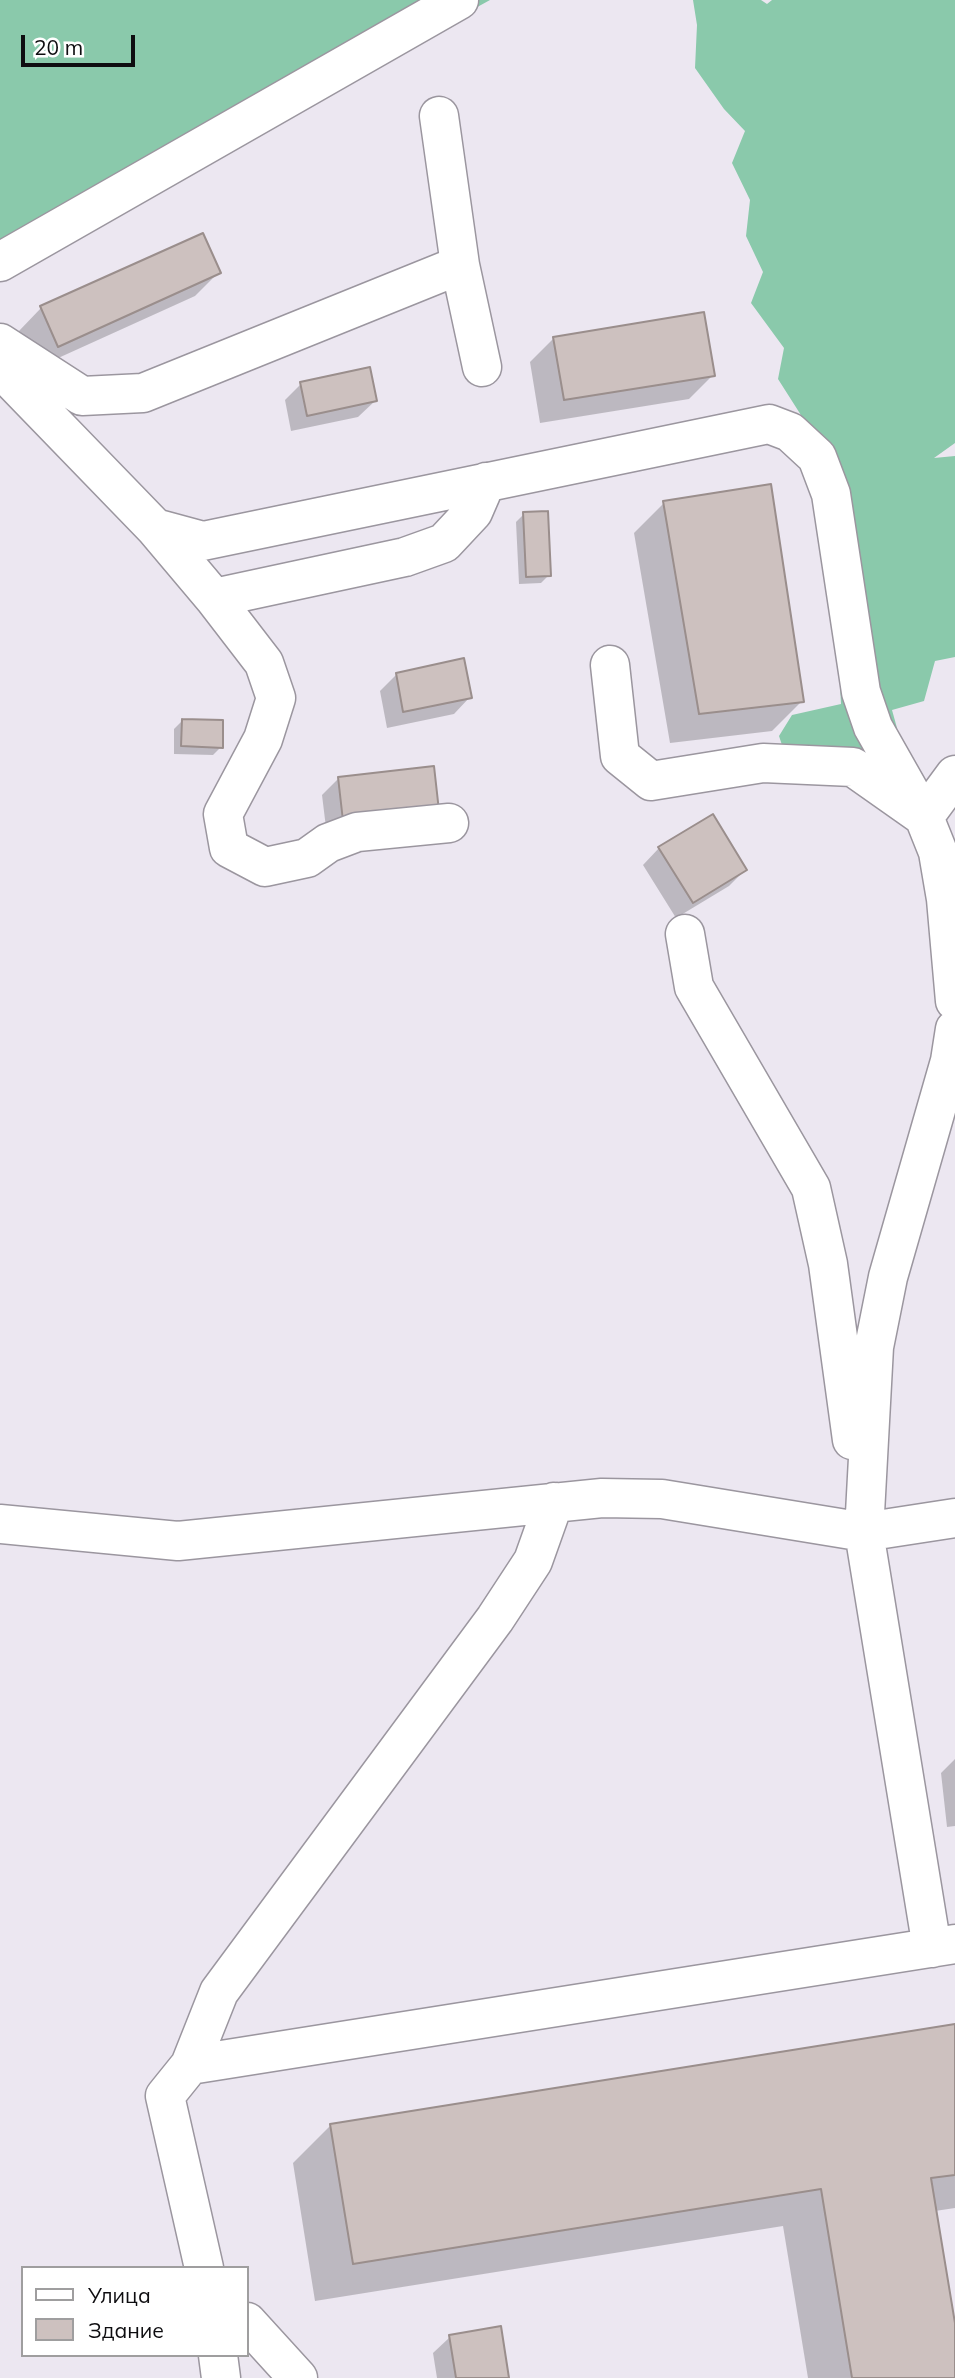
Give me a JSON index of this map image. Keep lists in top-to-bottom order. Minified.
{"legend":["Улица","Здание"],"scale_bar":"20 m"}
